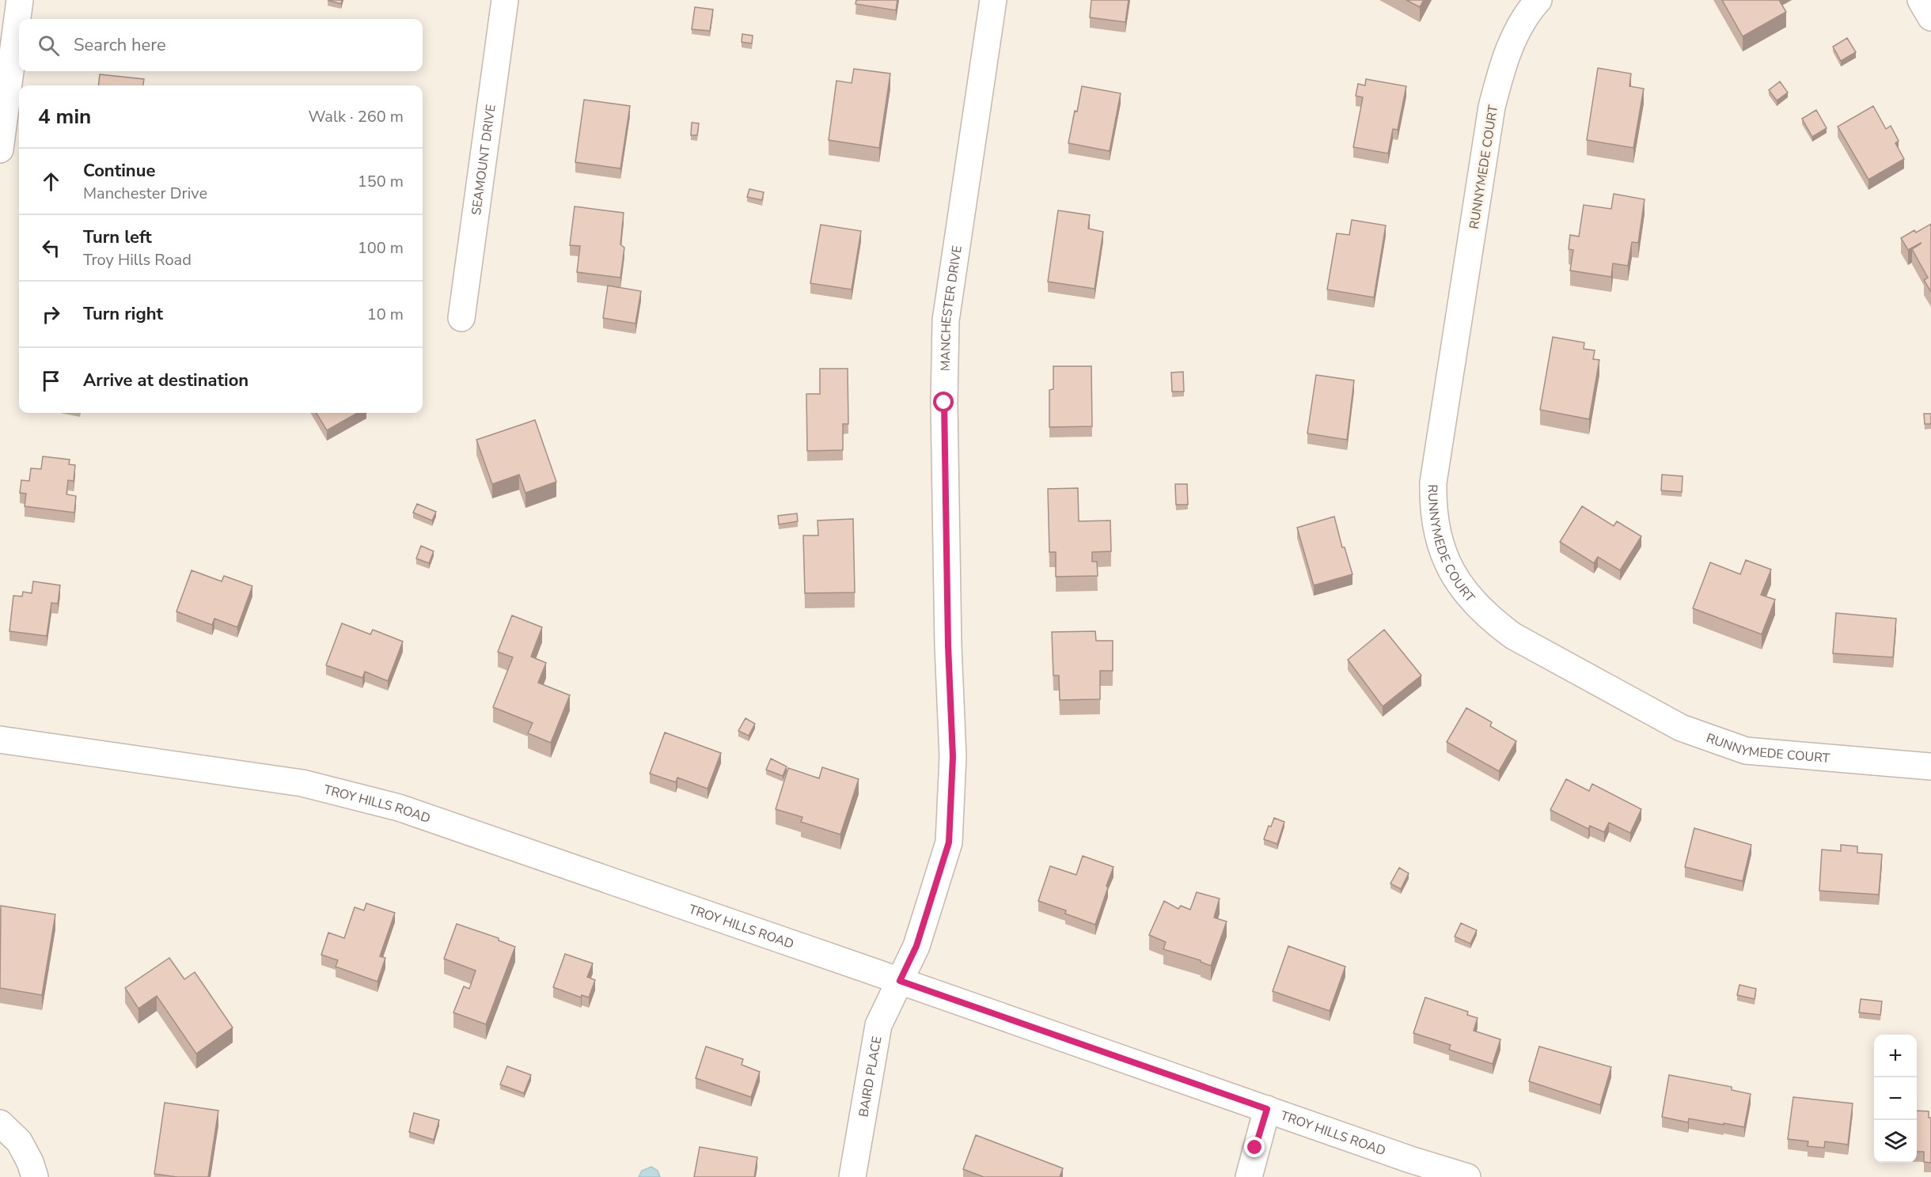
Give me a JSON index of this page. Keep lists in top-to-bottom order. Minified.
{"streets":{"street":["SEAMOUNT DRIVE","RUNNYMEDE COURT","MANCHESTER DRIVE","TROY HILLS ROAD","BAIRD PLACE"]},"crossings":[["MANCHESTER DRIVE","TROY HILLS ROAD"],["MANCHESTER DRIVE","BAIRD PLACE"],["TROY HILLS ROAD","BAIRD PLACE"]],"page":{"search":"Search here","heading":["4 min","Walk · 260 m"],"list":[["Continue","Manchester Drive","150 m"],["Turn left","Troy Hills Road","100 m"],["Turn right","10 m"],"Arrive at destination"],"map_buttons":["+","−"]}}
